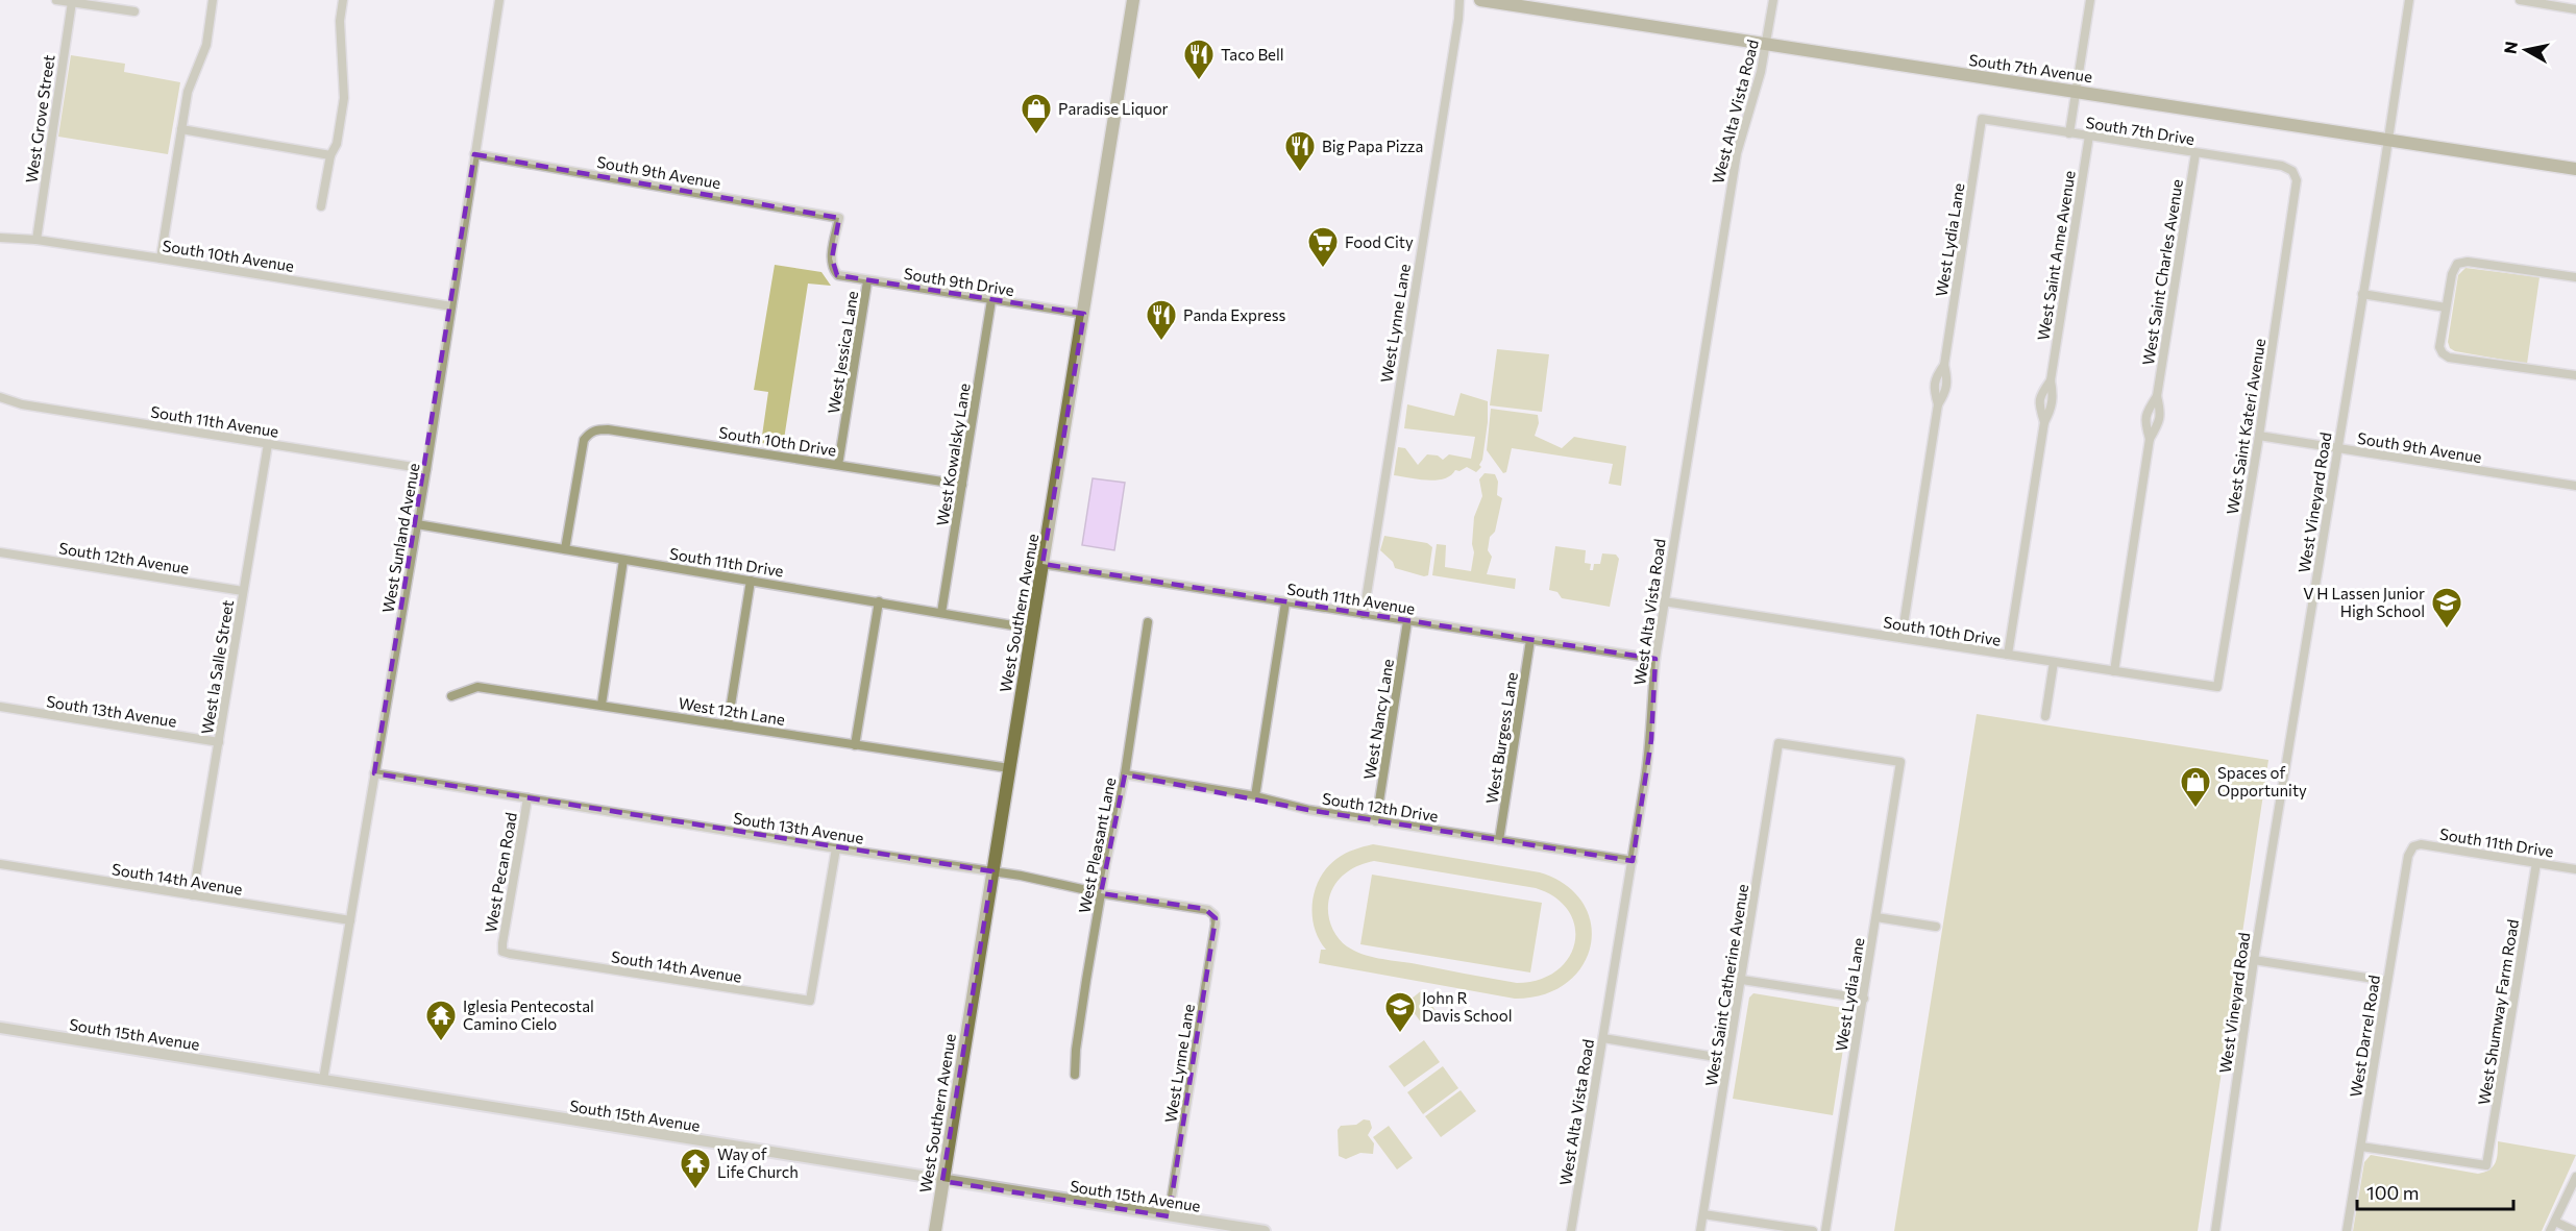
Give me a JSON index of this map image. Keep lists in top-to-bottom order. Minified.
{"streets":{"main road":["South 7th Avenue","West Southern Avenue"],"street":["West Alta Vista Road","West Grove Street","South 7th Drive","South 9th Avenue","West Lydia Lane","South 10th Avenue","West Saint Anne Avenue","West Saint Charles Avenue","South 9th Drive","West Lynne Lane","West Jessica Lane","South 11th Avenue","West Saint Kateri Avenue","South 10th Drive","West Kowalsky Lane","West Vineyard Road","West Sunland Avenue","South 12th Avenue","South 11th Drive","West la Salle Street","South 13th Avenue","West 12th Lane","West Nancy Lane","West Burgess Lane","South 12th Drive","West Pleasant Lane","West Pecan Road","South 14th Avenue","West Saint Catherine Avenue","West Shumway Farm Road","South 15th Avenue","West Darrel Road"]},"crossings":[["South 7th Avenue","West Alta Vista Road"],["South 7th Avenue","West Vineyard Road"],["West Alta Vista Road","South 11th Avenue"],["West Alta Vista Road","South 10th Drive"],["West Alta Vista Road","South 12th Drive"],["West Grove Street","South 10th Avenue"],["South 7th Drive","West Lydia Lane"],["South 7th Drive","West Saint Anne Avenue"],["South 7th Drive","West Saint Charles Avenue"],["South 7th Drive","West Saint Kateri Avenue"],["South 9th Avenue","West Jessica Lane"],["South 9th Avenue","West Saint Kateri Avenue"],["South 9th Avenue","West Vineyard Road"],["South 9th Avenue","West Sunland Avenue"],["West Lydia Lane","South 10th Drive"],["West Lydia Lane","West Saint Catherine Avenue"],["South 10th Avenue","West Sunland Avenue"],["West Saint Anne Avenue","South 10th Drive"],["West Saint Charles Avenue","South 10th Drive"],["South 9th Drive","West Jessica Lane"],["South 9th Drive","West Kowalsky Lane"],["South 9th Drive","West Southern Avenue"],["West Lynne Lane","South 11th Avenue"],["West Lynne Lane","South 13th Avenue"],["West Lynne Lane","South 15th Avenue"],["West Jessica Lane","South 10th Drive"],["South 11th Avenue","West Sunland Avenue"],["South 11th Avenue","West Southern Avenue"],["South 11th Avenue","West la Salle Street"],["South 11th Avenue","West Nancy Lane"],["South 11th Avenue","West Burgess Lane"],["West Saint Kateri Avenue","South 10th Drive"],["South 10th Drive","West Kowalsky Lane"],["South 10th Drive","South 11th Drive"],["West Kowalsky Lane","South 11th Drive"],["West Sunland Avenue","South 11th Drive"],["West Sunland Avenue","South 13th Avenue"],["West Sunland Avenue","South 14th Avenue"],["West Sunland Avenue","South 15th Avenue"],["South 12th Avenue","West la Salle Street"],["South 11th Drive","West Southern Avenue"],["South 11th Drive","West Shumway Farm Road"],["South 11th Drive","West Darrel Road"],["West Southern Avenue","South 13th Avenue"],["West Southern Avenue","West 12th Lane"],["West Southern Avenue","South 15th Avenue"],["West la Salle Street","South 13th Avenue"],["West la Salle Street","South 14th Avenue"],["South 13th Avenue","West Pleasant Lane"],["South 13th Avenue","West Pecan Road"],["South 13th Avenue","South 14th Avenue"],["West Nancy Lane","South 12th Drive"],["West Burgess Lane","South 12th Drive"],["South 12th Drive","West Pleasant Lane"],["West Pecan Road","South 14th Avenue"],["West Shumway Farm Road","West Darrel Road"]],"places":{"restaurant":["Taco Bell","Big Papa Pizza","Panda Express"],"shop":["Paradise Liquor","Spaces of Opportunity"],"supermarket":["Food City"],"school or university":["V H Lassen Junior High School","John R Davis School"],"temple":["Iglesia Pentecostal Camino Cielo","Way of Life Church"]},"scale_bar":"100 m","north":"left"}
